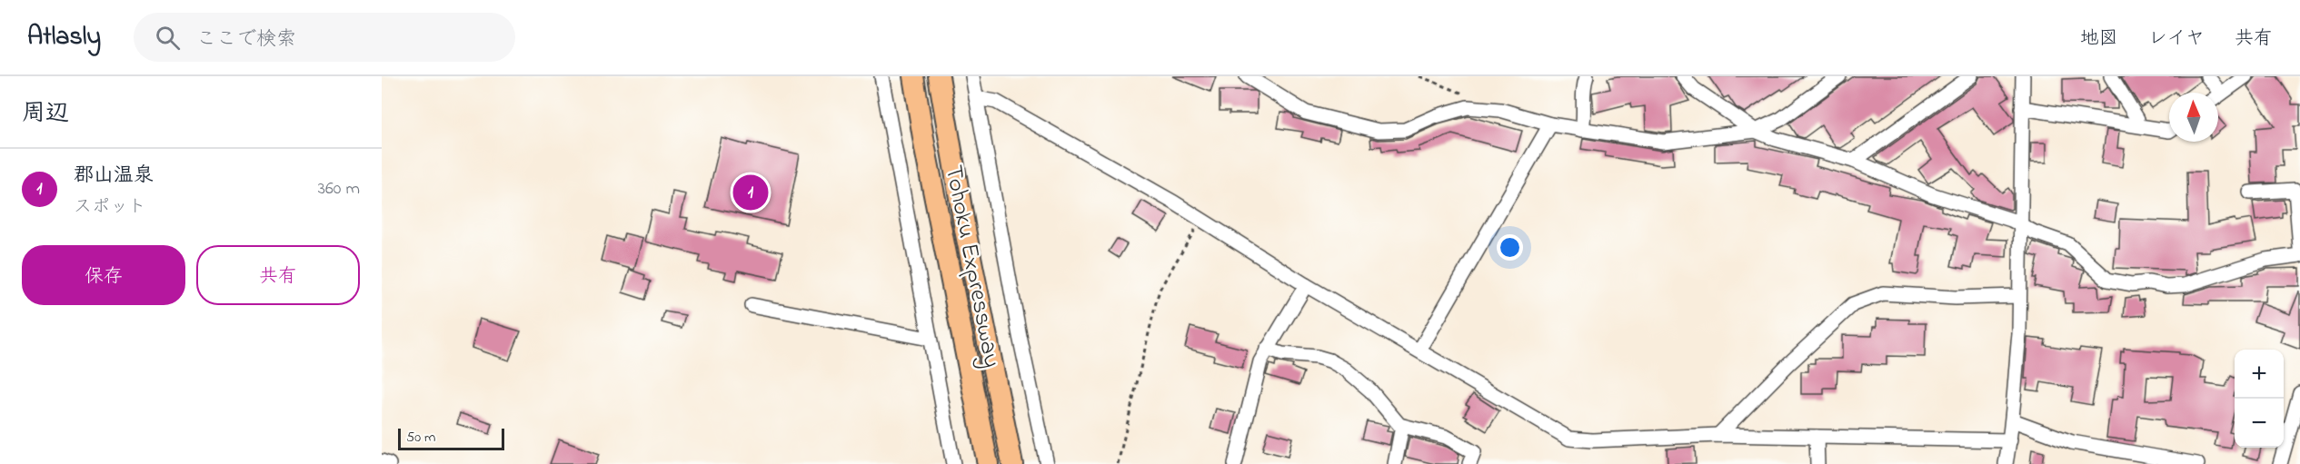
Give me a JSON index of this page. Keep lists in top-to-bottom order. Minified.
{"streets":{"highway":["Tohoku Expressway"]},"scale_bar":"50 m","north":"top","page":{"header":"Atlasly","search":"ここで検索","nav":["地図","レイヤ","共有"],"heading":"周辺","list":[{"mark":"1","name":"郡山温泉","note":"スポット","value":"360 m"}],"pins":"1","buttons":["保存","共有"],"map_buttons":["+","−"],"scale":"50 m"}}
